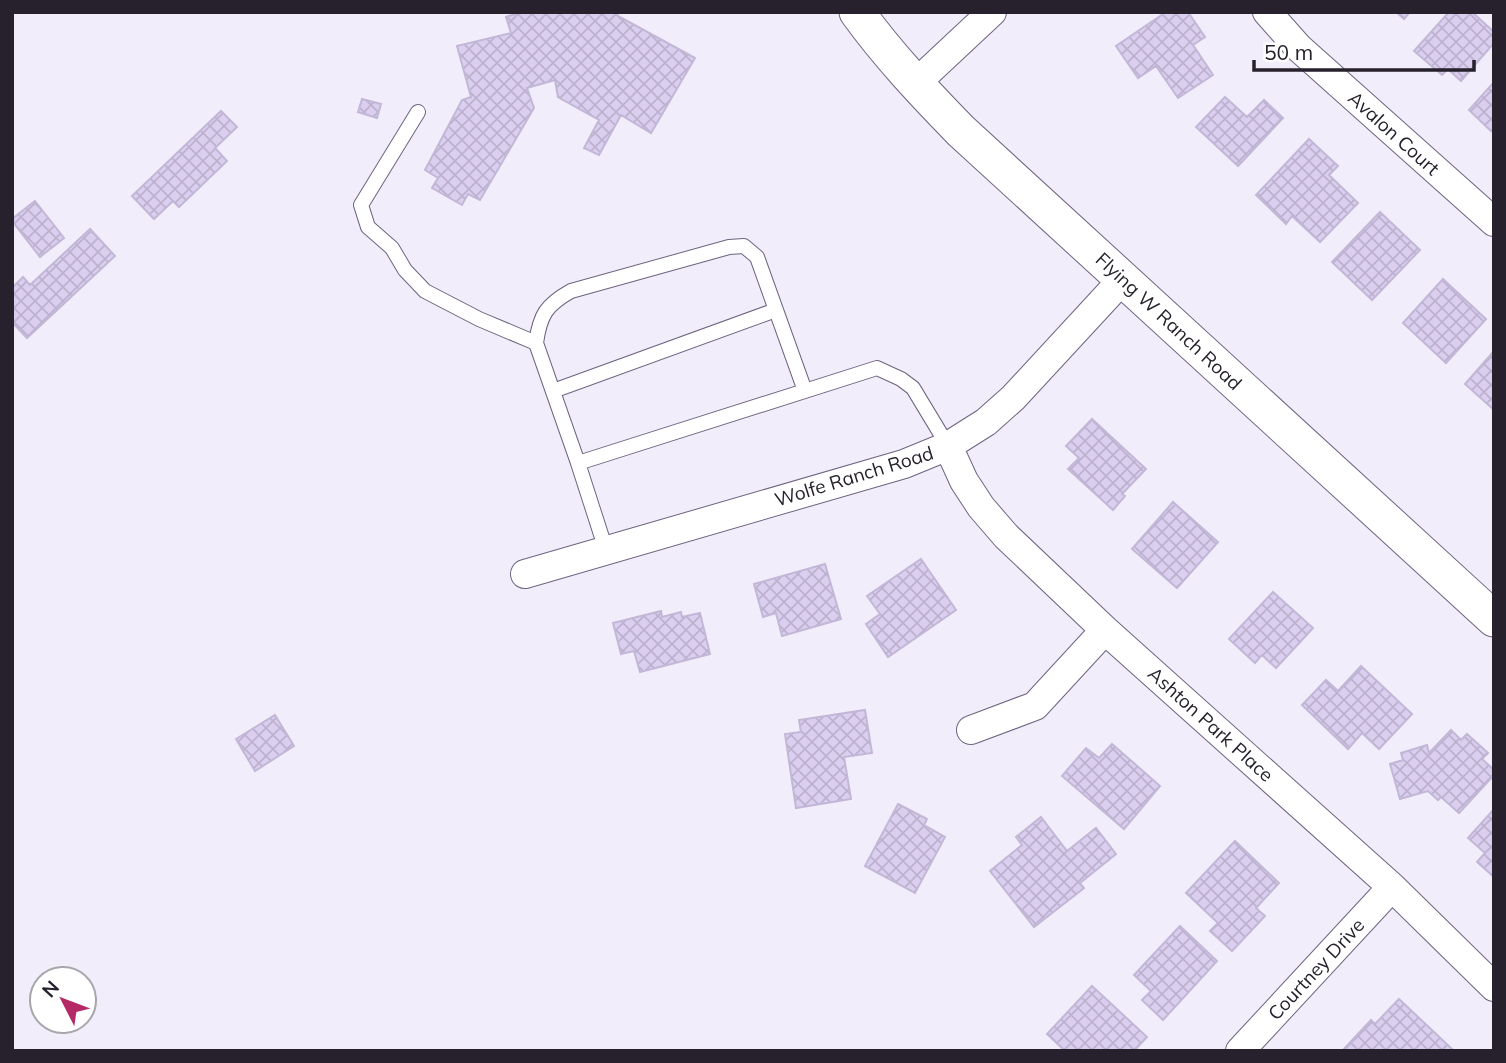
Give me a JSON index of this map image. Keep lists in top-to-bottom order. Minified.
{"streets":{"street":["Avalon Court","Flying W Ranch Road","Wolfe Ranch Road","Ashton Park Place","Courtney Drive"]},"crossings":[["Flying W Ranch Road","Wolfe Ranch Road"],["Wolfe Ranch Road","Ashton Park Place"],["Ashton Park Place","Courtney Drive"]],"scale_bar":"50 m","north":"top left"}
